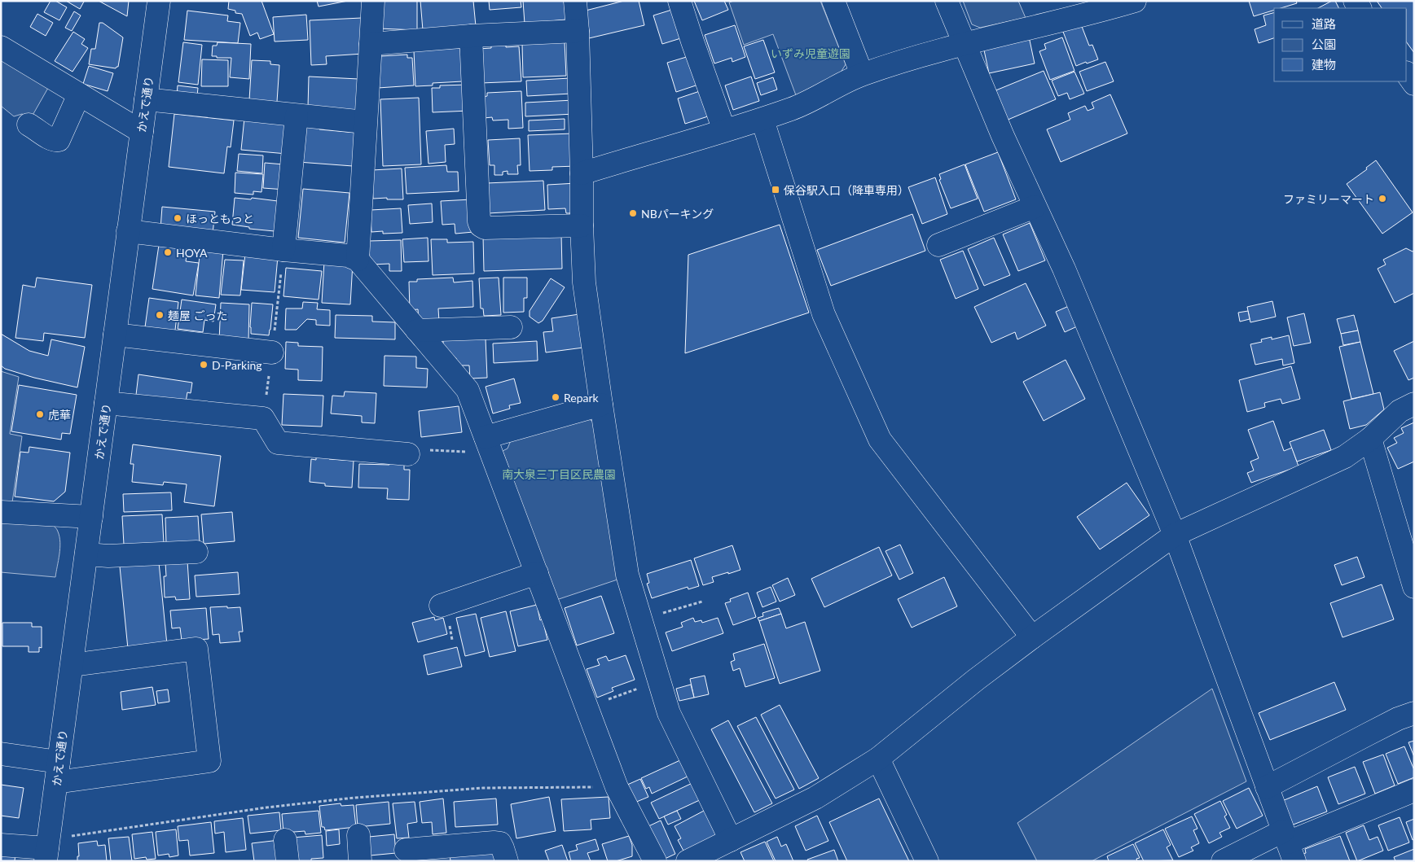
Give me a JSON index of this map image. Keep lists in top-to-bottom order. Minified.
{"streets":{"street":["かえで通り"]},"parks":["いずみ児童遊園","南大泉三丁目区民農園"],"places":{"transit":["保谷駅入口（降車専用）"],"other":["ファミリーマート","NBパーキング","ほっともっと","HOYA","麺屋 ごった","D-Parking","Repark","虎華"]},"legend":["道路","公園","建物"]}
